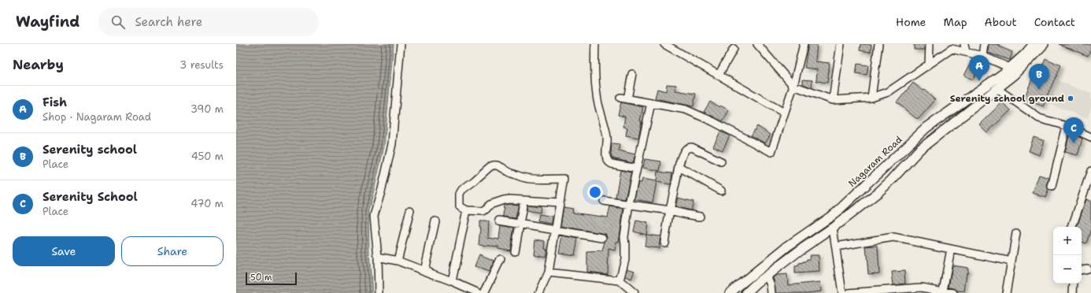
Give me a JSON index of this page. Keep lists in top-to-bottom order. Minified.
{"streets":{"main road":["Nagaram Road"]},"places":["Serenity school ground"],"scale_bar":"50 m","page":{"header":"Wayfind","search":"Search here","nav":["Home","Map","About","Contact"],"heading":["Nearby","3 results"],"pins":["A","B","C"],"list":[{"mark":"A","name":"Fish","note":"Shop · Nagaram Road","value":"390 m"},{"mark":"B","name":"Serenity school","note":"Place","value":"450 m"},{"mark":"C","name":"Serenity School","note":"Place","value":"470 m"}],"buttons":["Save","Share"],"map_buttons":["+","−"],"scale":"50 m"}}
